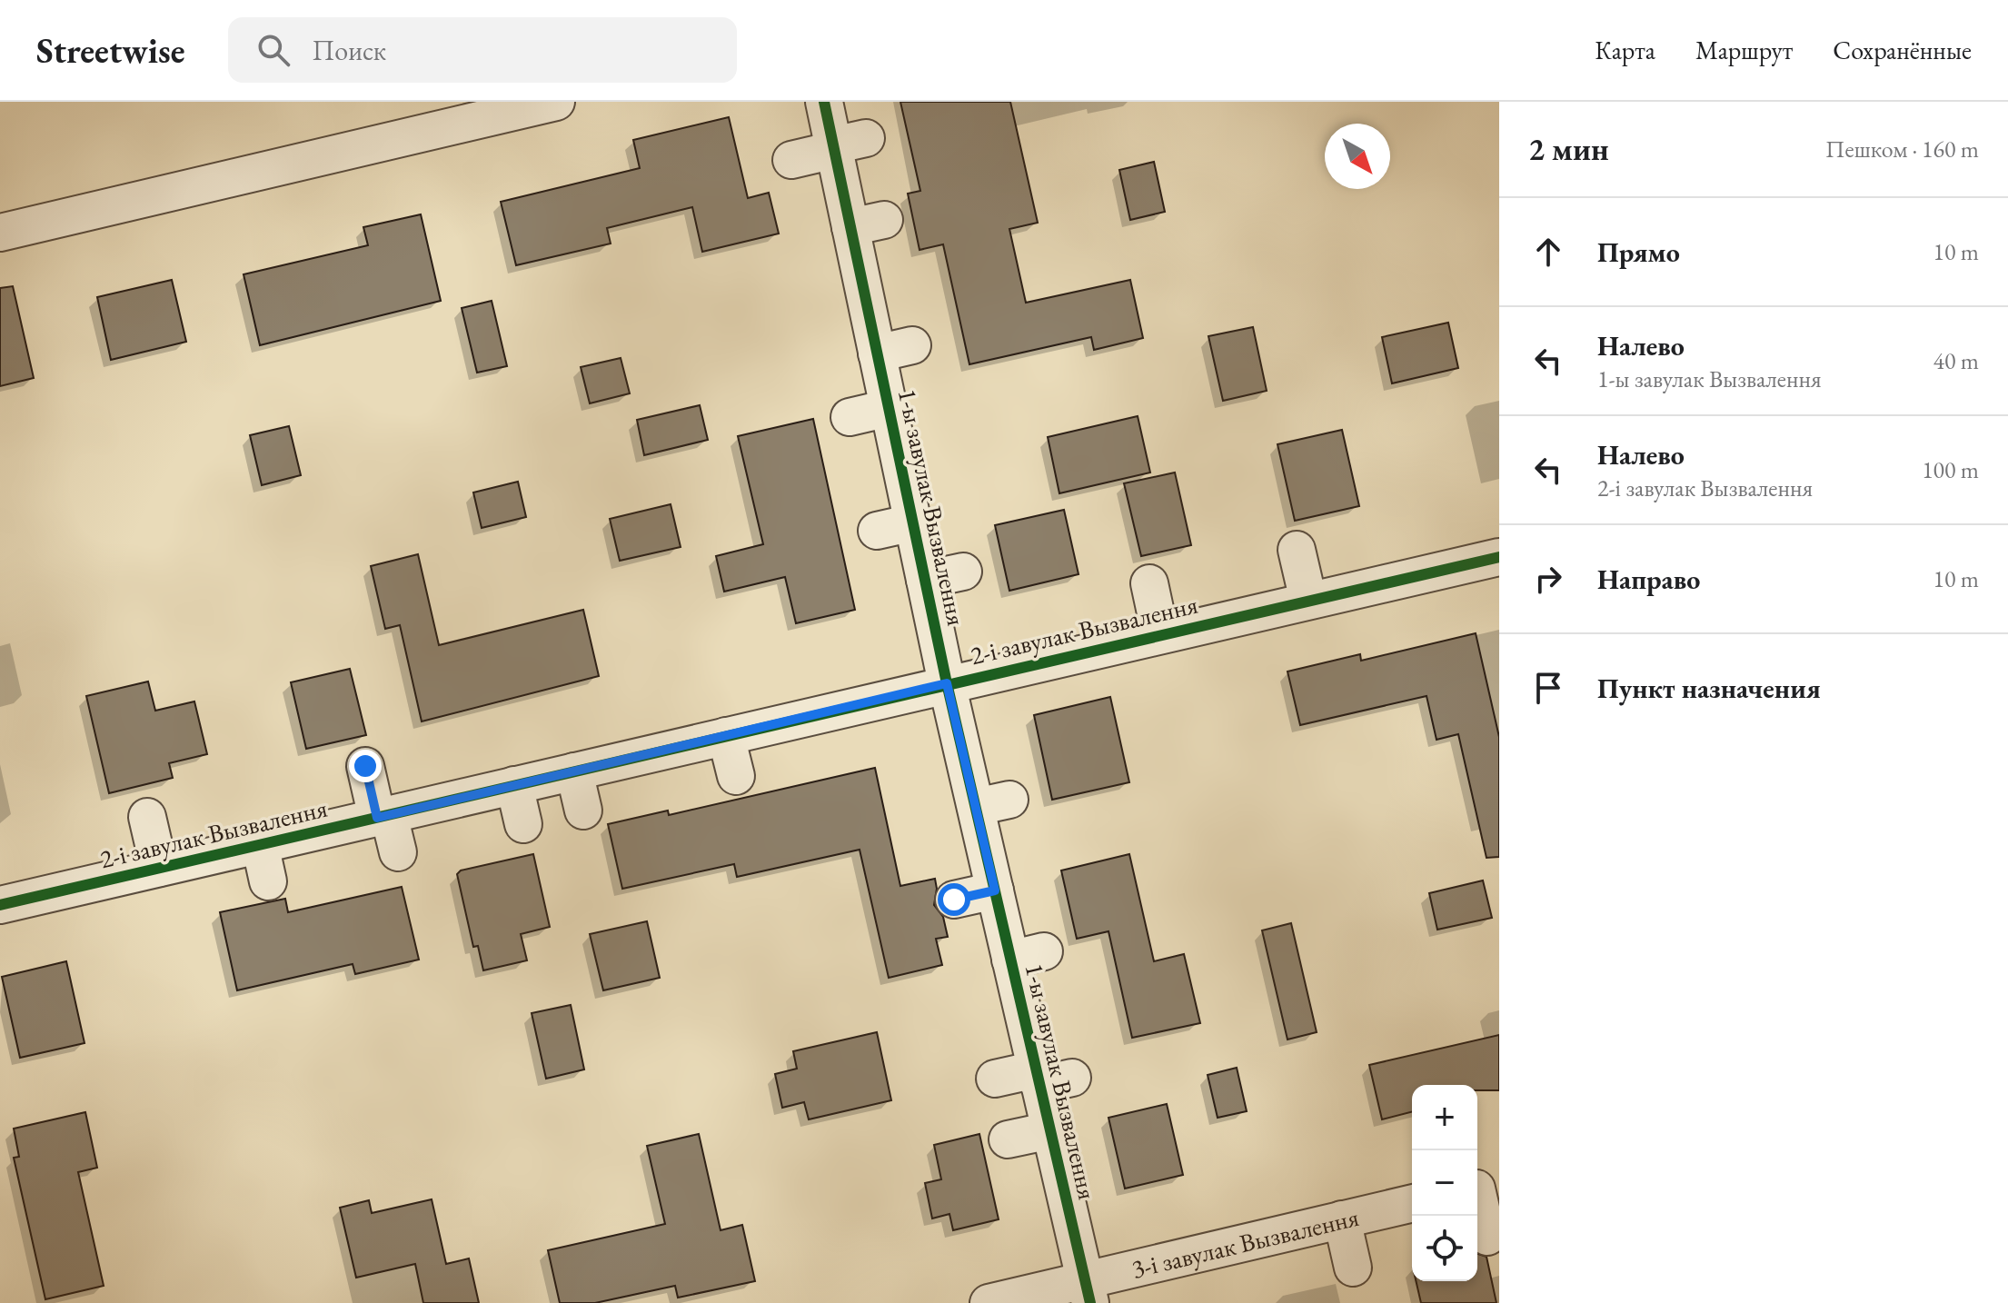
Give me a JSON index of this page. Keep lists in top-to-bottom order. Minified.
{"streets":{"street":["1-ы завулак Вызвалення","2-і завулак Вызвалення","3-і завулак Вызвалення"]},"crossings":[["1-ы завулак Вызвалення","2-і завулак Вызвалення"],["1-ы завулак Вызвалення","3-і завулак Вызвалення"]],"north":"bottom right","page":{"header":"Streetwise","search":"Поиск","nav":["Карта","Маршрут","Сохранённые"],"heading":["2 мин","Пешком · 160 m"],"list":[["Прямо","10 m"],["Налево","1-ы завулак Вызвалення","40 m"],["Налево","2-і завулак Вызвалення","100 m"],["Направо","10 m"],"Пункт назначения"],"map_buttons":["+","−"]}}
